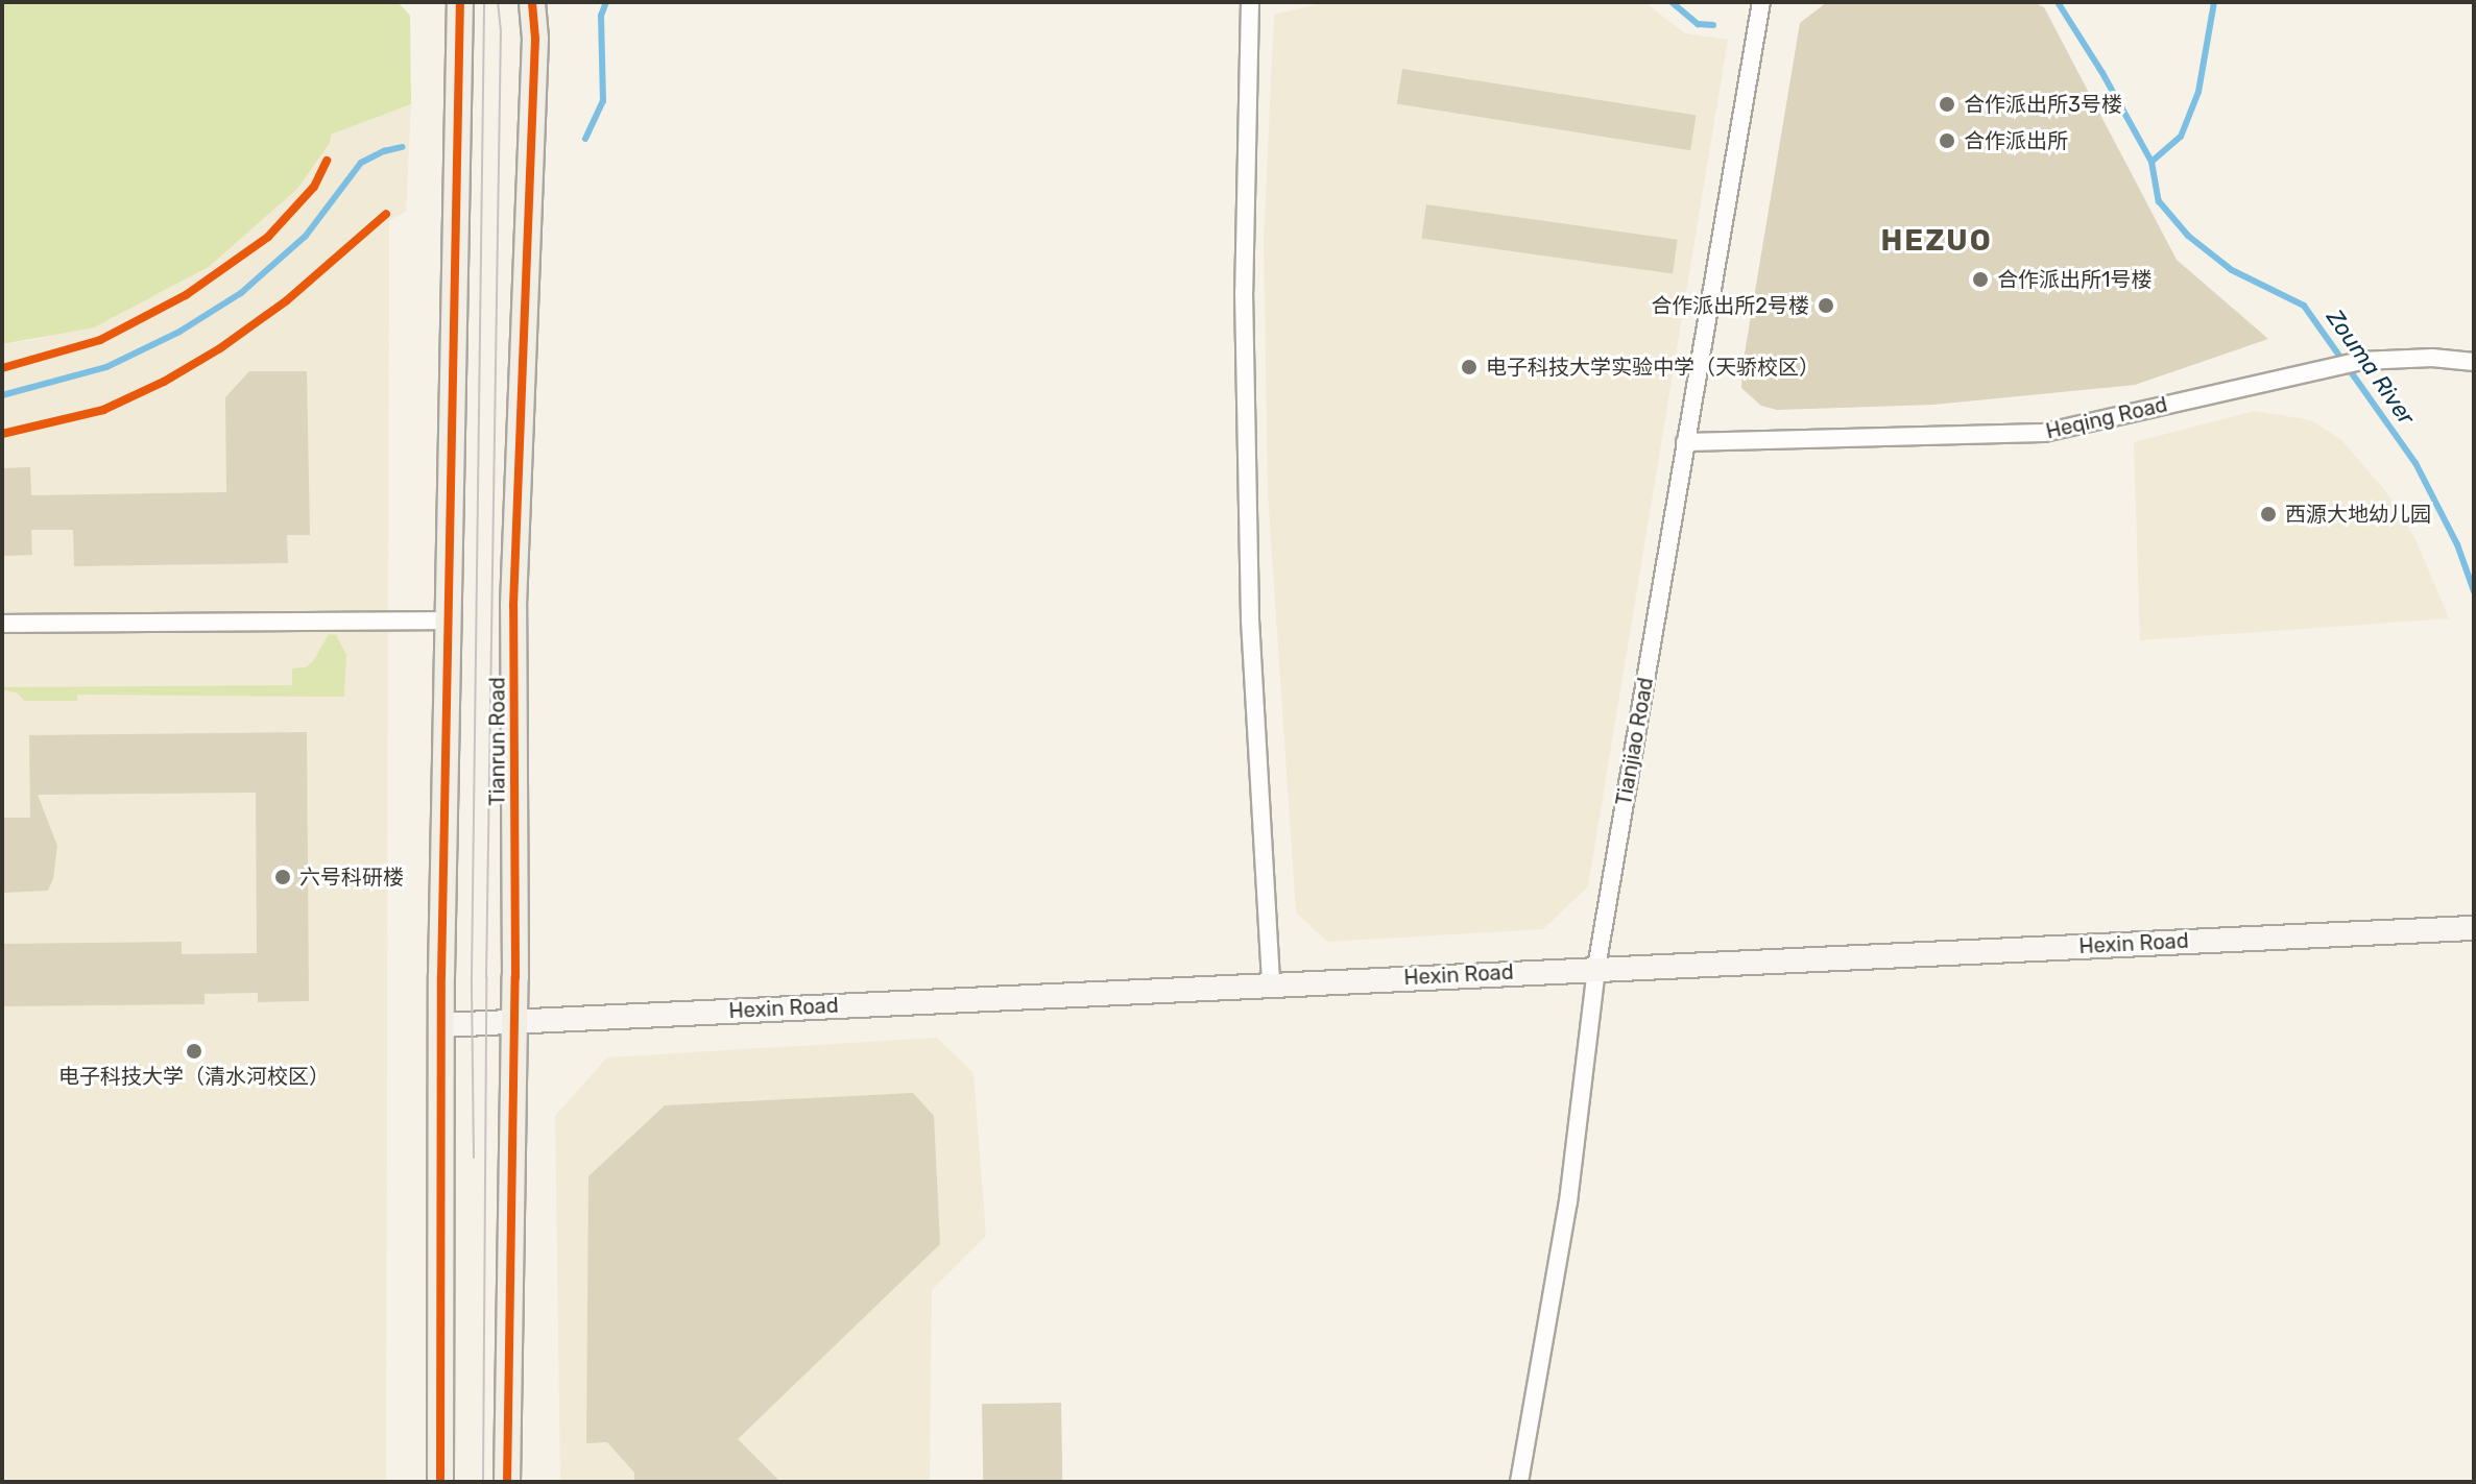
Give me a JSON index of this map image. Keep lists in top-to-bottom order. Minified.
{"streets":{"main road":["Tianrun Road"],"street":["Heqing Road","Tianjiao Road","Hexin Road"]},"crossings":[["Heqing Road","Tianjiao Road"],["Tianrun Road","Hexin Road"],["Tianjiao Road","Hexin Road"]],"districts":["HEZUO"],"water":["Zouma River"],"places":["合作派出所3号楼","合作派出所","合作派出所1号楼","合作派出所2号楼","电子科技大学实验中学（天骄校区）","西源大地幼儿园","六号科研楼","电子科技大学（清水河校区）"]}
